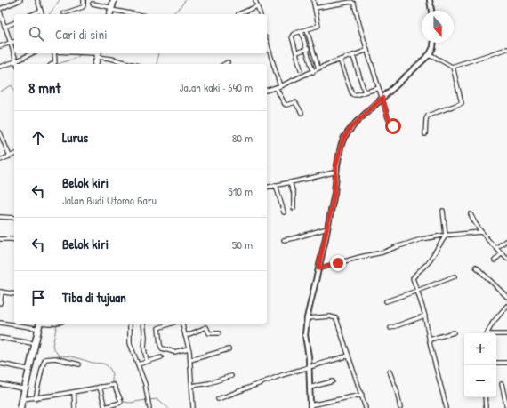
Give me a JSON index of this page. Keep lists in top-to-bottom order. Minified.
{"north":"bottom","page":{"search":"Cari di sini","heading":["8 mnt","Jalan kaki · 640 m"],"list":[["Lurus","80 m"],["Belok kiri","Jalan Budi Utomo Baru","510 m"],["Belok kiri","50 m"],"Tiba di tujuan"],"map_buttons":["+","−"]}}
